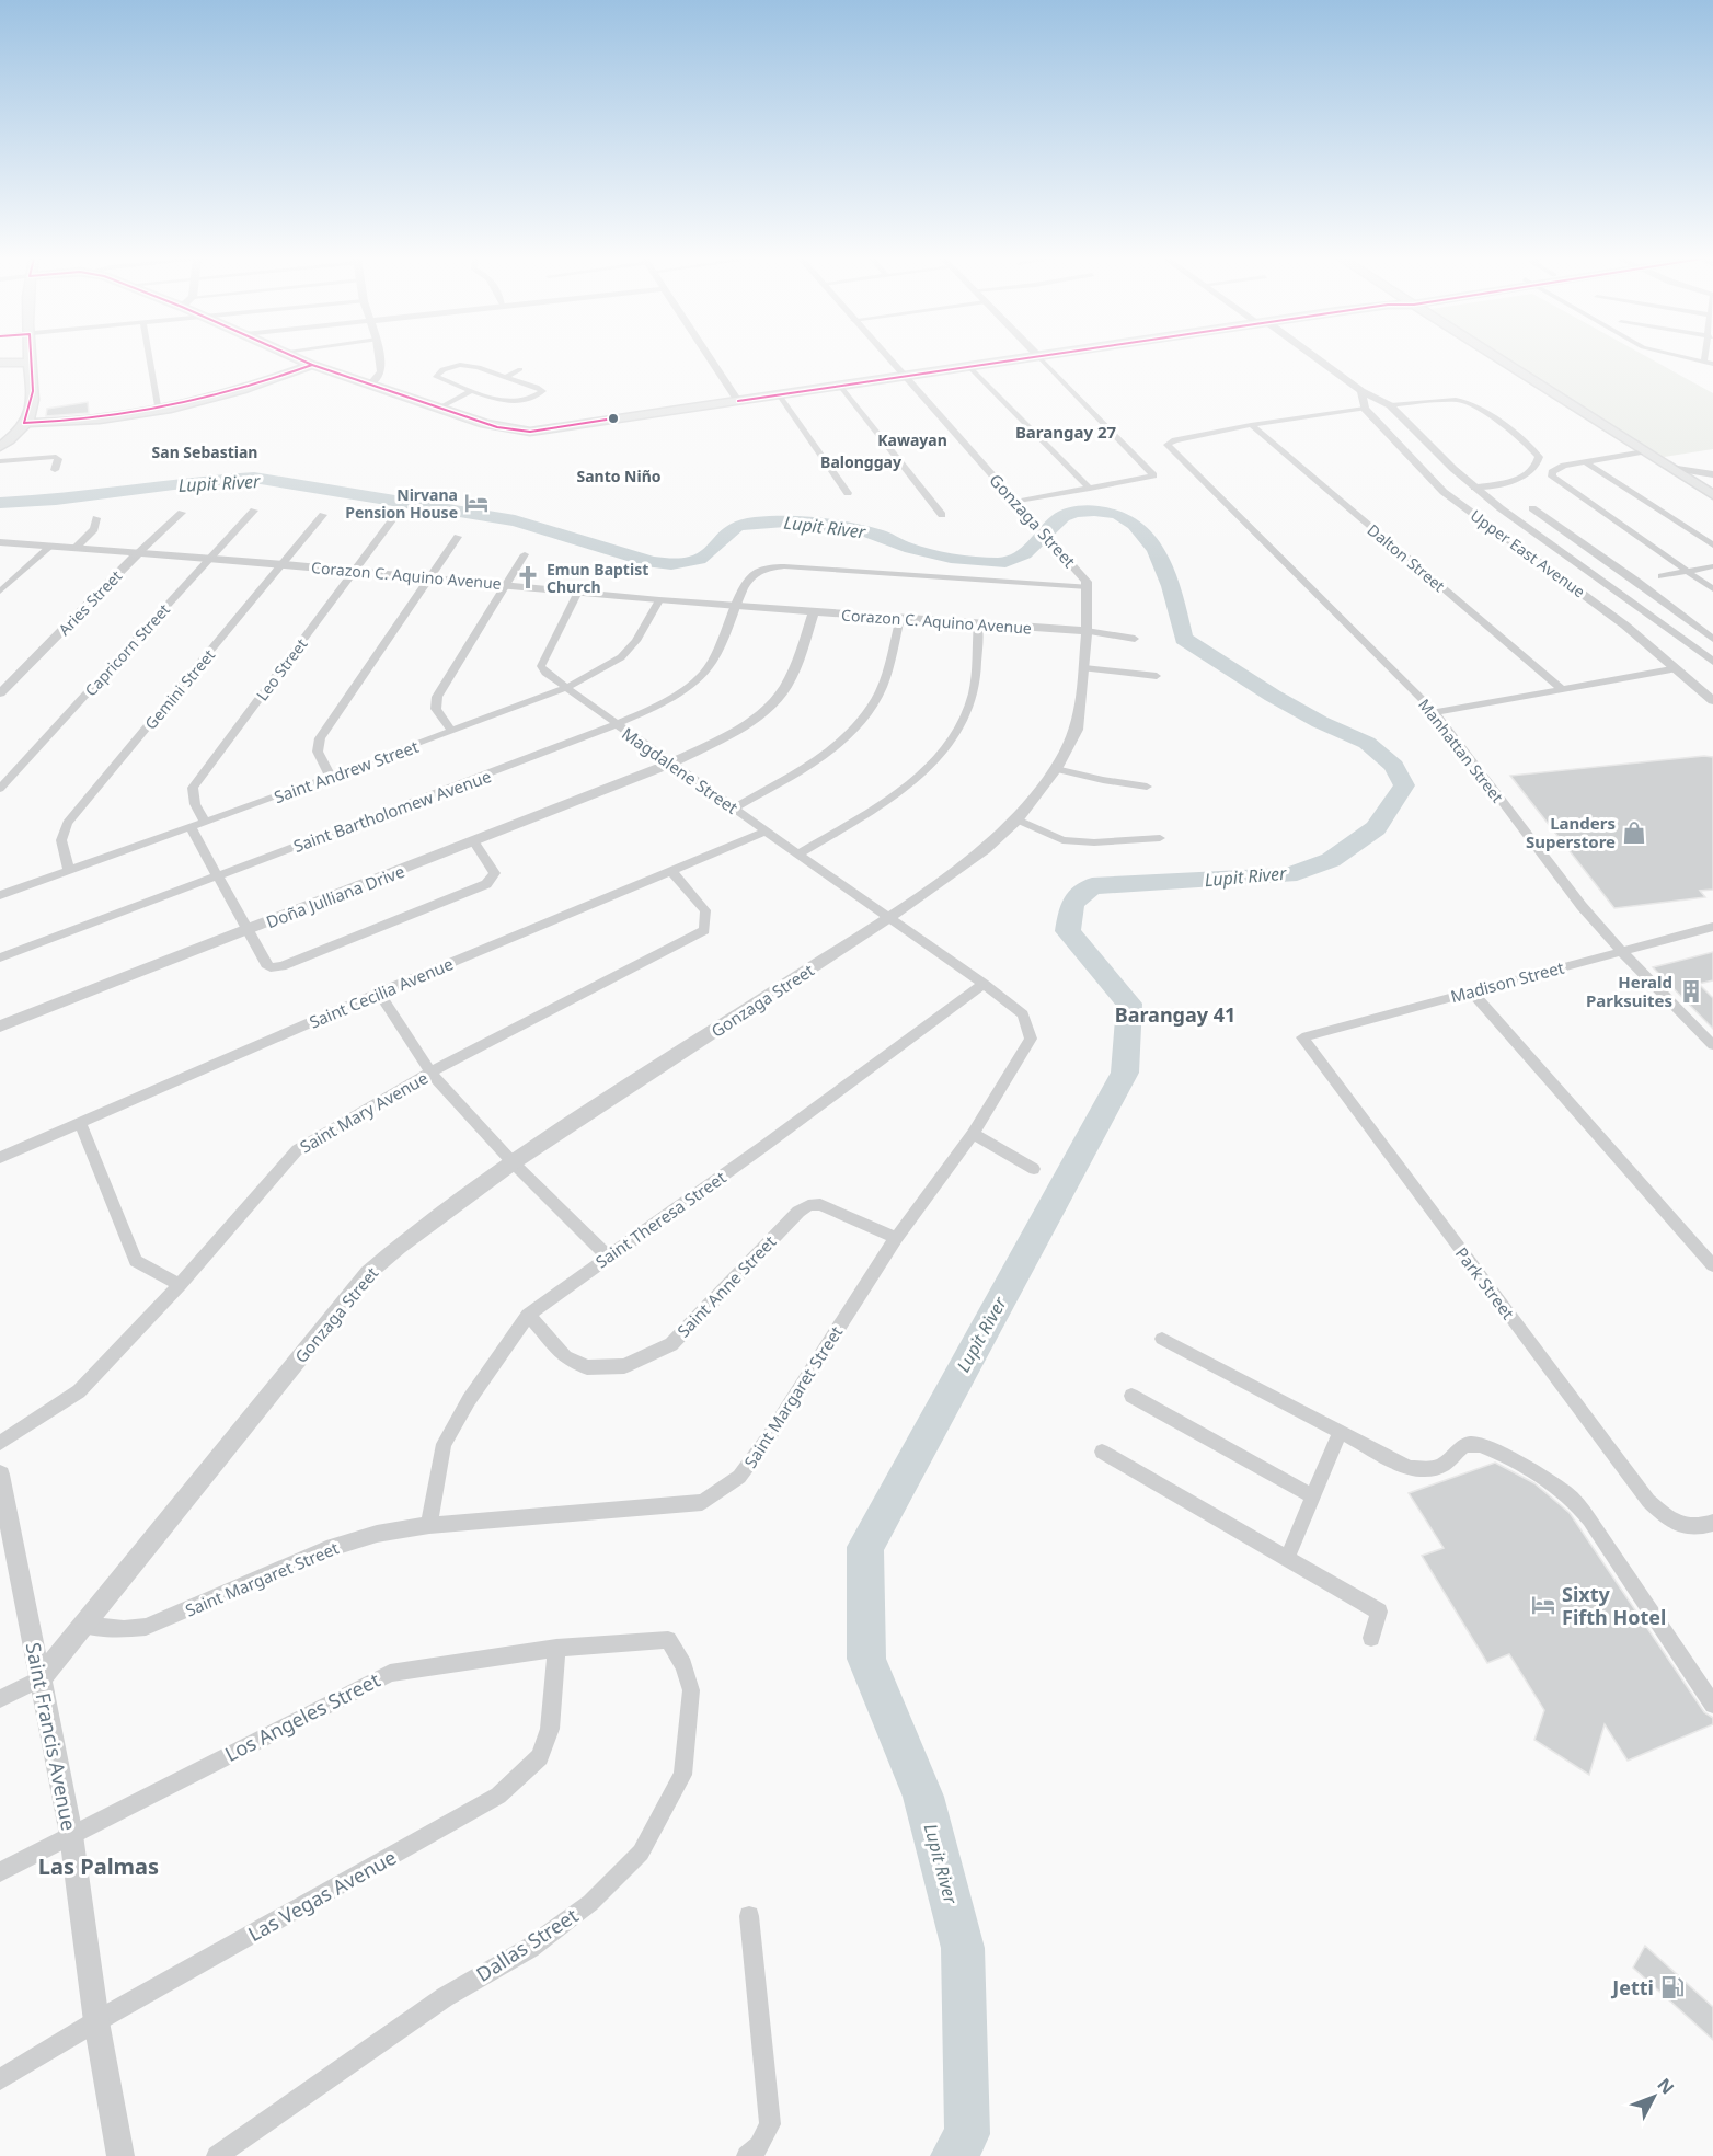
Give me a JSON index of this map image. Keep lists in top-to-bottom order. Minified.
{"streets":{"street":["Gonzaga Street","Upper East Avenue","Dalton Street","Corazon C. Aquino Avenue","Aries Street","Capricorn Street","Leo Street","Gemini Street","Manhattan Street","Magdalene Street","Saint Andrew Street","Saint Bartholomew Avenue","Doña Julliana Drive","Madison Street","Saint Cecilia Avenue","Saint Mary Avenue","Saint Theresa Street","Park Street","Saint Anne Street","Saint Margaret Street","Los Angeles Street","Saint Francis Avenue","Las Vegas Avenue","Dallas Street"]},"crossings":[["Gonzaga Street","Corazon C. Aquino Avenue"],["Gonzaga Street","Magdalene Street"],["Gonzaga Street","Saint Bartholomew Avenue"],["Gonzaga Street","Saint Margaret Street"],["Gonzaga Street","Saint Francis Avenue"],["Dalton Street","Manhattan Street"],["Corazon C. Aquino Avenue","Aries Street"],["Corazon C. Aquino Avenue","Capricorn Street"],["Corazon C. Aquino Avenue","Leo Street"],["Corazon C. Aquino Avenue","Gemini Street"],["Corazon C. Aquino Avenue","Magdalene Street"],["Corazon C. Aquino Avenue","Saint Andrew Street"],["Corazon C. Aquino Avenue","Saint Bartholomew Avenue"],["Corazon C. Aquino Avenue","Doña Julliana Drive"],["Leo Street","Saint Andrew Street"],["Gemini Street","Saint Andrew Street"],["Manhattan Street","Madison Street"],["Magdalene Street","Saint Andrew Street"],["Magdalene Street","Saint Bartholomew Avenue"],["Magdalene Street","Doña Julliana Drive"],["Magdalene Street","Saint Cecilia Avenue"],["Magdalene Street","Saint Margaret Street"],["Madison Street","Park Street"],["Saint Cecilia Avenue","Saint Mary Avenue"],["Saint Theresa Street","Saint Anne Street"],["Saint Theresa Street","Saint Margaret Street"],["Saint Anne Street","Saint Margaret Street"],["Los Angeles Street","Saint Francis Avenue"],["Los Angeles Street","Las Vegas Avenue"],["Los Angeles Street","Dallas Street"],["Saint Francis Avenue","Las Vegas Avenue"]],"districts":["Barangay 27","Kawayan","San Sebastian","Balonggay","Santo Niño","Barangay 41","Las Palmas"],"water":["Lupit River"],"places":{"hotel":["Nirvana Pension House","Sixty Fifth Hotel"],"church":["Emun Baptist Church"],"shop":["Landers Superstore"],"building":["Herald Parksuites"],"fuel station":["Jetti"]},"north":"top right"}
